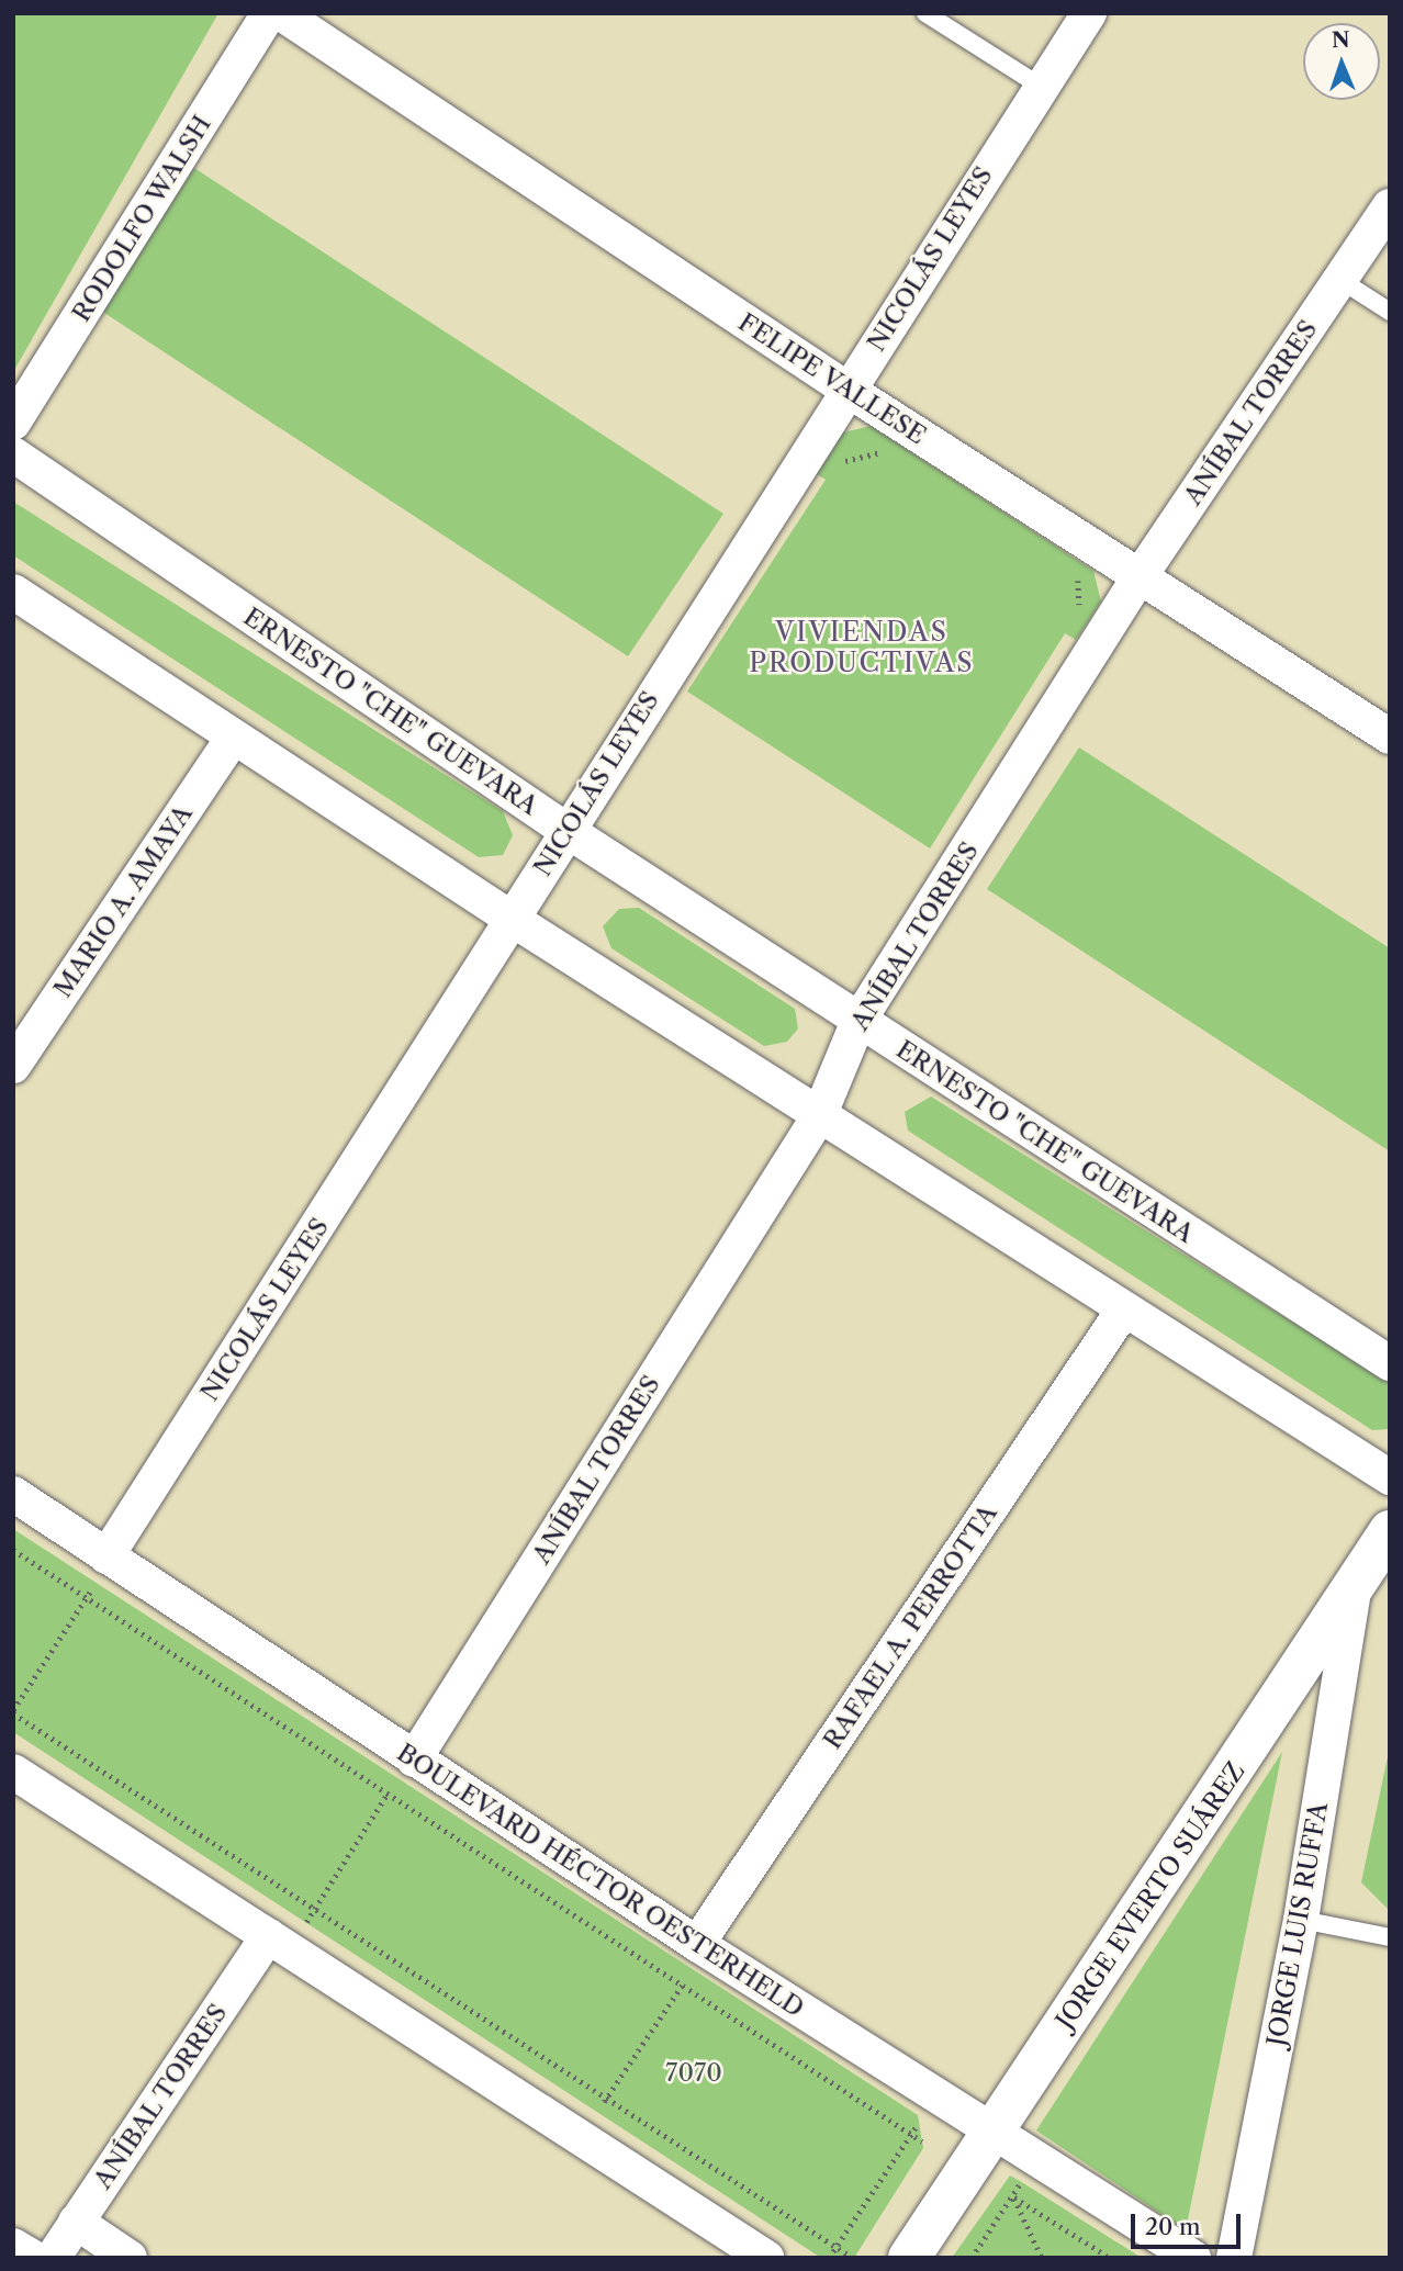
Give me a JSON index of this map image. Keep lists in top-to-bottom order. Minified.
{"streets":{"street":["RODOLFO WALSH","NICOLÁS LEYES","FELIPE VALLESE","ANÍBAL TORRES","ERNESTO \"CHE\" GUEVARA","MARIO A. AMAYA","RAFAEL A. PERROTTA","BOULEVARD HÉCTOR OESTERHELD","JORGE EVERTO SUÁREZ","JORGE LUIS RUFFA"]},"crossings":[["NICOLÁS LEYES","FELIPE VALLESE"],["NICOLÁS LEYES","ERNESTO \"CHE\" GUEVARA"],["NICOLÁS LEYES","BOULEVARD HÉCTOR OESTERHELD"],["FELIPE VALLESE","ANÍBAL TORRES"],["ANÍBAL TORRES","ERNESTO \"CHE\" GUEVARA"],["ANÍBAL TORRES","BOULEVARD HÉCTOR OESTERHELD"],["RAFAEL A. PERROTTA","BOULEVARD HÉCTOR OESTERHELD"],["BOULEVARD HÉCTOR OESTERHELD","JORGE EVERTO SUÁREZ"],["JORGE EVERTO SUÁREZ","JORGE LUIS RUFFA"]],"districts":["VIVIENDAS PRODUCTIVAS"],"parks":["7070"],"scale_bar":"20 m","north":"top"}
